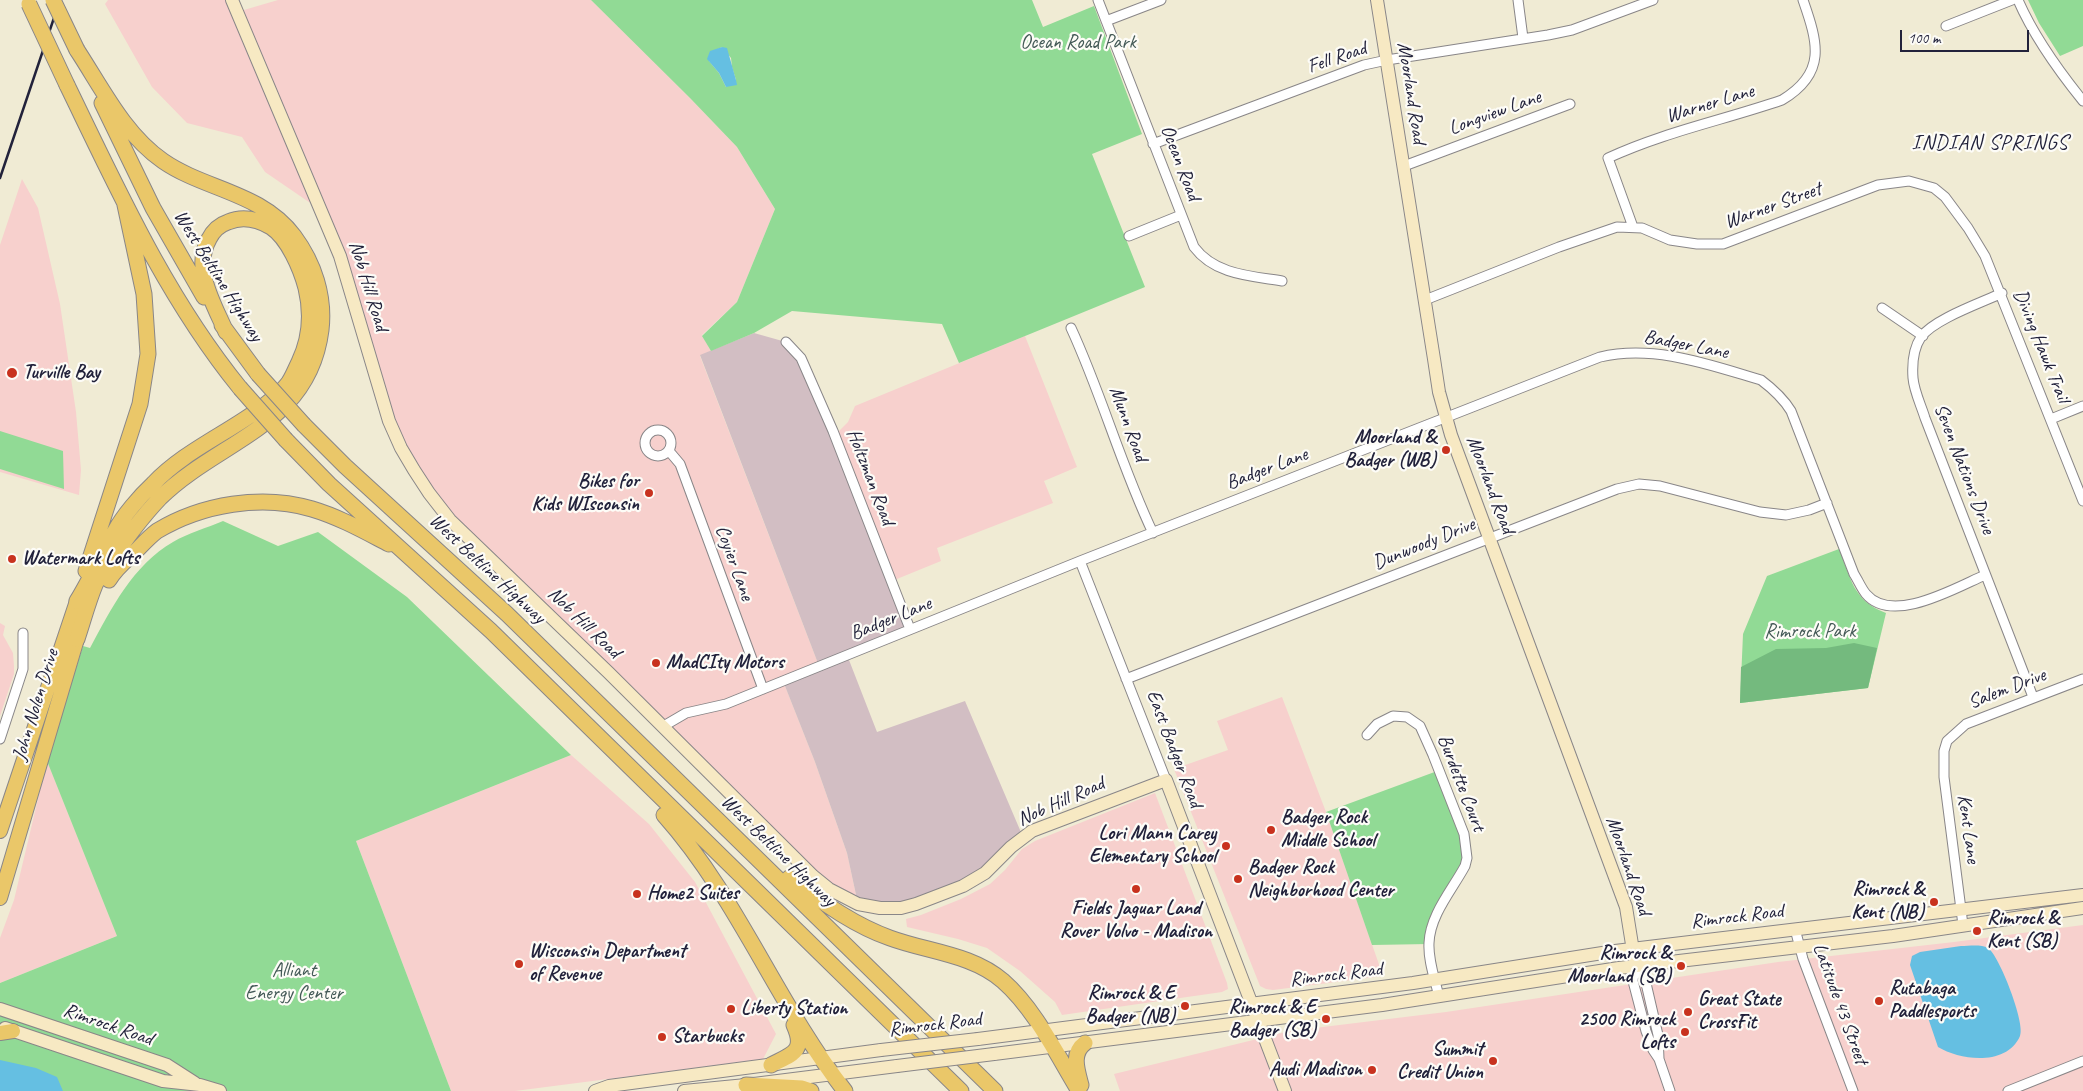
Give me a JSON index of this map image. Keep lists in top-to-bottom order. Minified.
{"streets":{"highway":["West Beltline Highway"],"main road":["Moorland Road","Nob Hill Road","John Nolen Drive","East Badger Road","Rimrock Road"],"street":["Fell Road","Warner Lane","Longview Lane","Ocean Road","Warner Street","Badger Lane","Diving Hawk Trail","Munn Road","Seven Nations Drive","Holtzman Road","Dunwoody Drive","Coyier Lane","Salem Drive","Burdette Court","Kent Lane","Latitude 43 Street"]},"crossings":[["Fell Road","Moorland Road"],["Fell Road","Ocean Road"],["Moorland Road","Longview Lane"],["Moorland Road","Warner Street"],["Moorland Road","Badger Lane"],["Moorland Road","Dunwoody Drive"],["Moorland Road","Rimrock Road"],["Warner Lane","Warner Street"],["Warner Street","Diving Hawk Trail"],["Nob Hill Road","Badger Lane"],["Nob Hill Road","East Badger Road"],["Badger Lane","Munn Road"],["Badger Lane","Seven Nations Drive"],["Badger Lane","Holtzman Road"],["Badger Lane","Dunwoody Drive"],["Badger Lane","Coyier Lane"],["Badger Lane","East Badger Road"],["Seven Nations Drive","Salem Drive"],["Dunwoody Drive","East Badger Road"],["Salem Drive","Kent Lane"],["East Badger Road","Rimrock Road"],["Burdette Court","Rimrock Road"],["Kent Lane","Rimrock Road"],["Rimrock Road","Latitude 43 Street"]],"districts":["INDIAN SPRINGS"],"parks":["Ocean Road Park","Rimrock Park","Alliant Energy Center"],"places":["Turville Bay","Moorland & Badger (WB)","Bikes for Kids WIsconsin","Watermark Lofts","MadCIty Motors","Badger Rock Middle School","Lori Mann Carey Elementary School","Badger Rock Neighborhood Center","Fields Jaguar Land Rover Volvo - Madison","Home2 Suites","Rimrock & Kent (NB)","Rimrock & Kent (SB)","Wisconsin Department of Revenue","Rimrock & Moorland (SB)","Rutabaga Paddlesports","Rimrock & E Badger (NB)","Liberty Station","Great State CrossFit","Rimrock & E Badger (SB)","2500 Rimrock Lofts","Starbucks","Summit Credit Union","Audi Madison"],"scale_bar":"100 m"}
